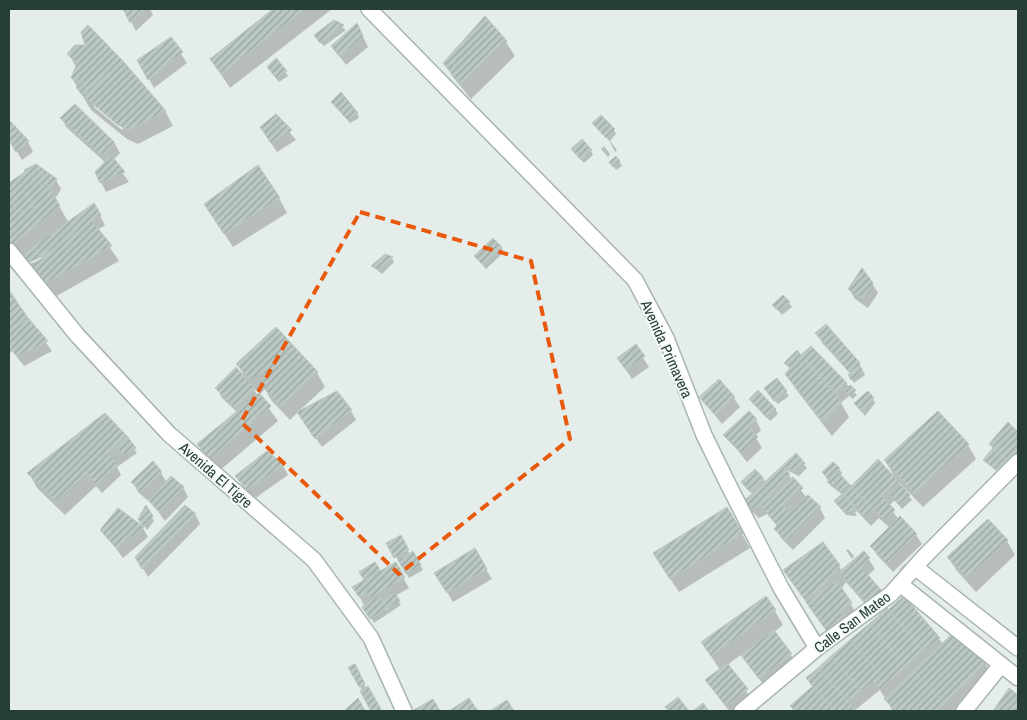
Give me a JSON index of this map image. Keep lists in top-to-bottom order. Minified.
{"streets":{"street":["Avenida Primavera","Avenida El Tigre","Calle San Mateo"]},"crossings":[["Avenida Primavera","Calle San Mateo"]]}
